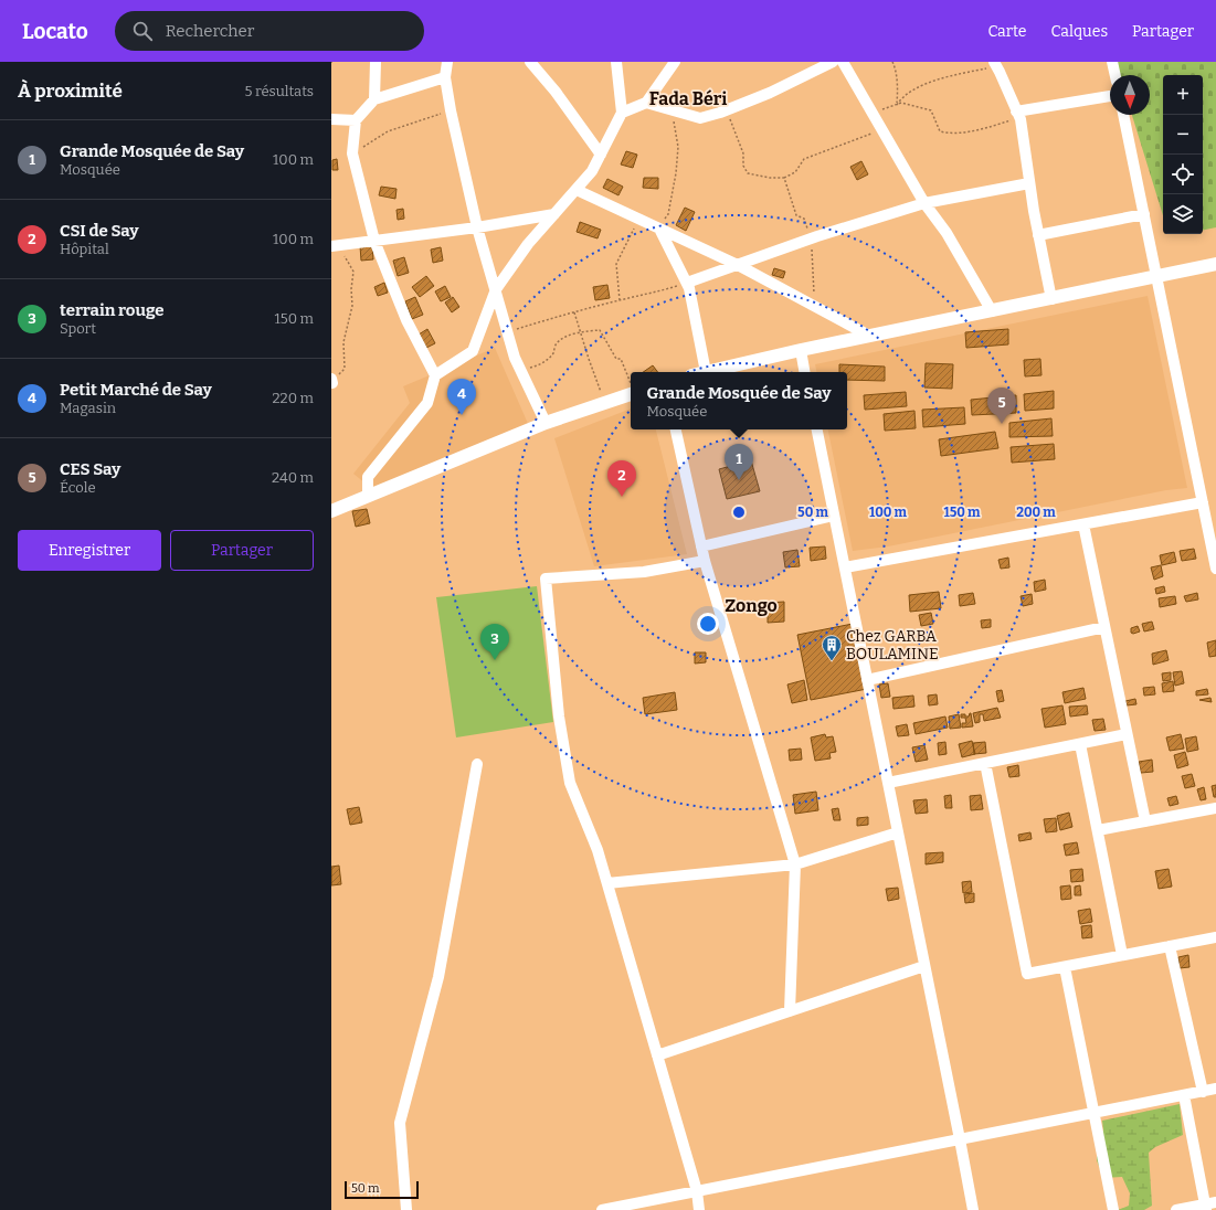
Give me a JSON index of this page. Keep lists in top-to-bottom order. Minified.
{"districts":["Fada Béri","Zongo"],"places":{"building":["Chez GARBA BOULAMINE"]},"scale_bar":"50 m","north":"bottom","page":{"header":"Locato","search":"Rechercher","nav":["Carte","Calques","Partager"],"heading":["À proximité","5 résultats"],"map_buttons":["+","−"],"list":[{"mark":"1","name":"Grande Mosquée de Say","note":"Mosquée","value":"100 m"},{"mark":"2","name":"CSI de Say","note":"Hôpital","value":"100 m"},{"mark":"3","name":"terrain rouge","note":"Sport","value":"150 m"},{"mark":"4","name":"Petit Marché de Say","note":"Magasin","value":"220 m"},{"mark":"5","name":"CES Say","note":"École","value":"240 m"}],"popup":["Grande Mosquée de Say","Mosquée"],"pins":["4","5","1","2","3"],"buttons":["Enregistrer","Partager"],"scale":"50 m"},"rings":["50 m","100 m","150 m","200 m"]}
